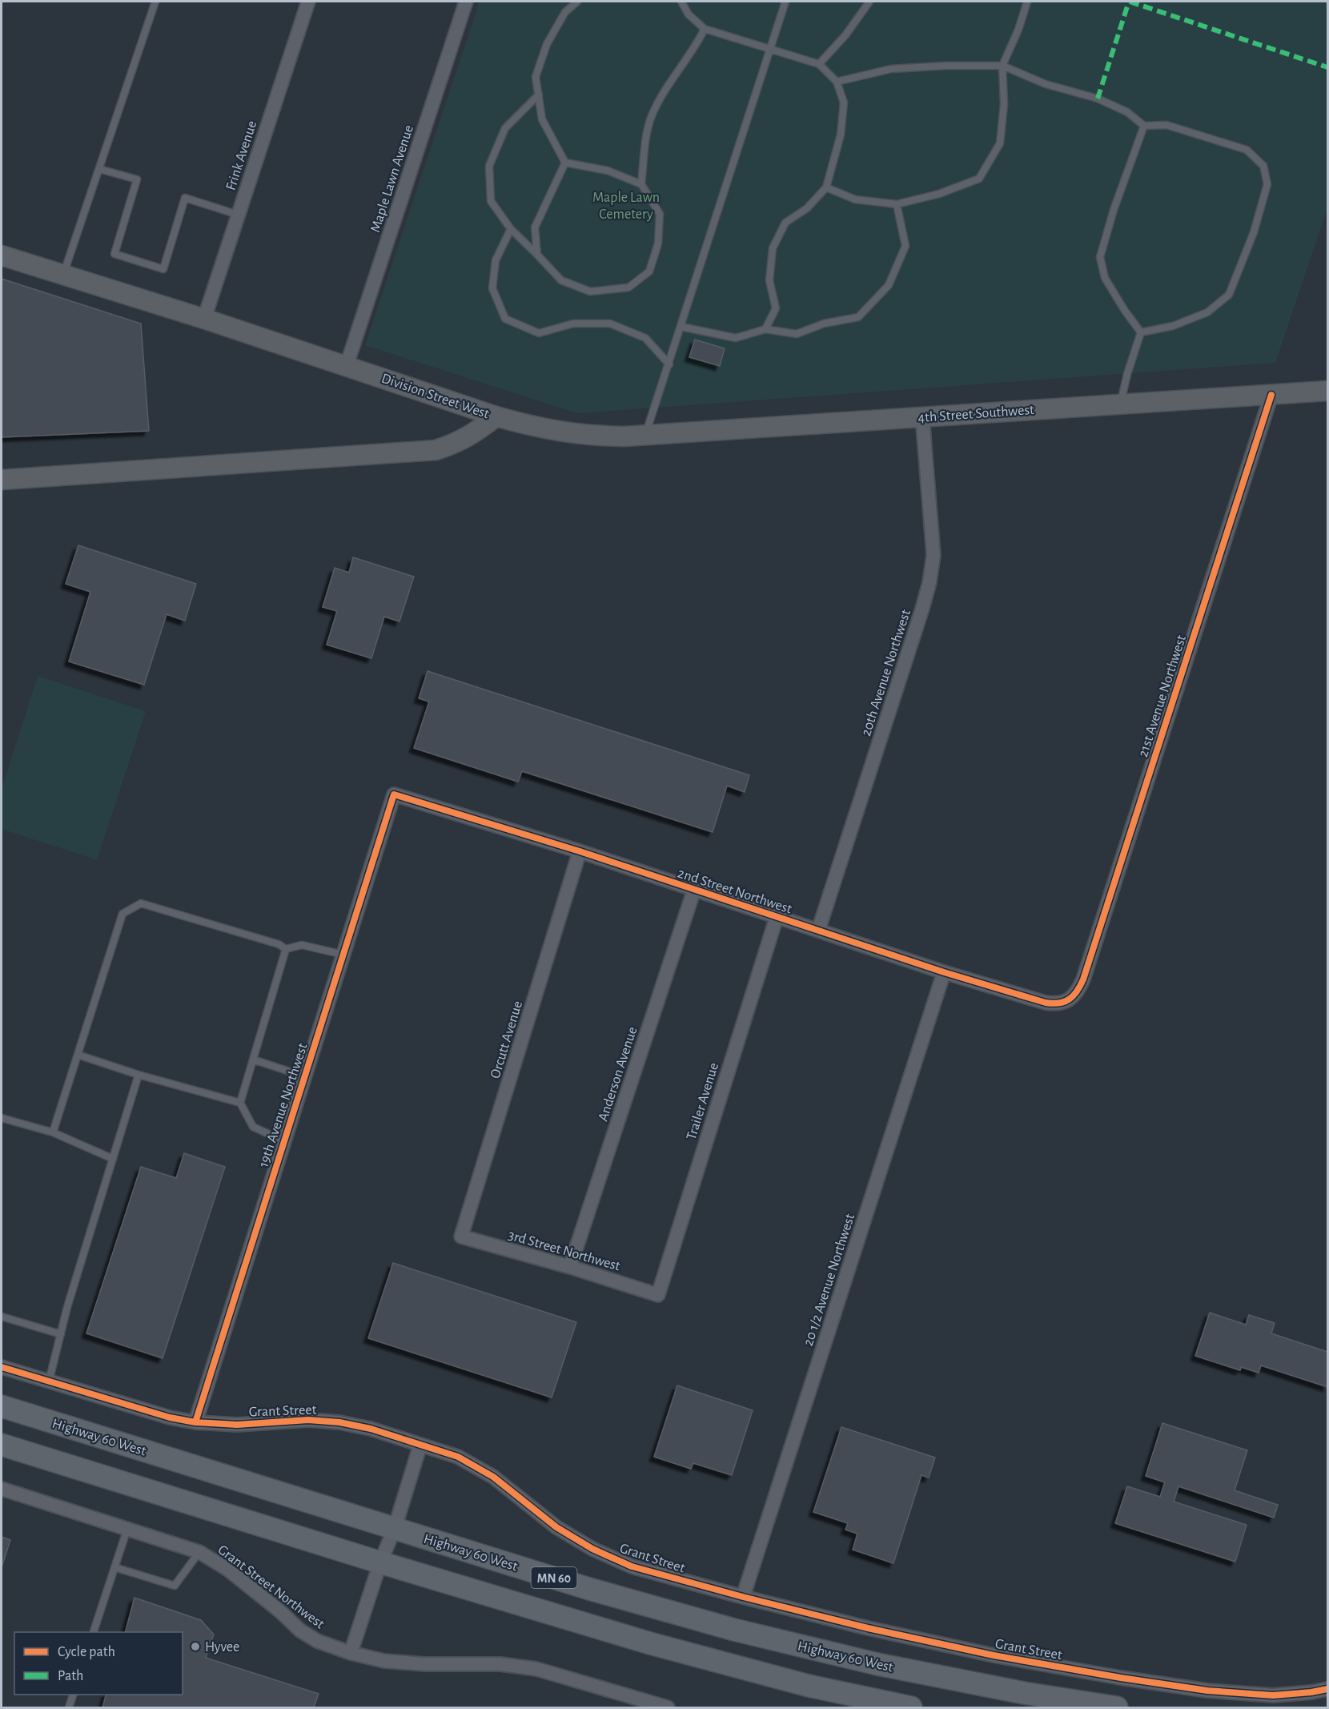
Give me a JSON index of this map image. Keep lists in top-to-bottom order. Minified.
{"streets":{"main road":["Highway 60 West","MN 60"],"street":["Frink Avenue","Maple Lawn Avenue","Division Street West","4th Street Southwest","20th Avenue Northwest","21st Avenue Northwest","2nd Street Northwest","Orcutt Avenue","Anderson Avenue","Trailer Avenue","19th Avenue Northwest","3rd Street Northwest","20 1/2 Avenue Northwest","Grant Street","Grant Street Northwest"]},"crossings":[["Frink Avenue","Division Street West"],["Maple Lawn Avenue","Division Street West"],["Division Street West","4th Street Southwest"],["4th Street Southwest","20th Avenue Northwest"],["4th Street Southwest","21st Avenue Northwest"],["20th Avenue Northwest","2nd Street Northwest"],["21st Avenue Northwest","2nd Street Northwest"],["2nd Street Northwest","Orcutt Avenue"],["2nd Street Northwest","Anderson Avenue"],["2nd Street Northwest","Trailer Avenue"],["2nd Street Northwest","19th Avenue Northwest"],["2nd Street Northwest","20 1/2 Avenue Northwest"],["Orcutt Avenue","3rd Street Northwest"],["Anderson Avenue","3rd Street Northwest"],["Trailer Avenue","3rd Street Northwest"],["19th Avenue Northwest","Grant Street"],["20 1/2 Avenue Northwest","Grant Street"]],"parks":["Maple Lawn Cemetery"],"places":["Hyvee"],"legend":["Cycle path","Path"]}
